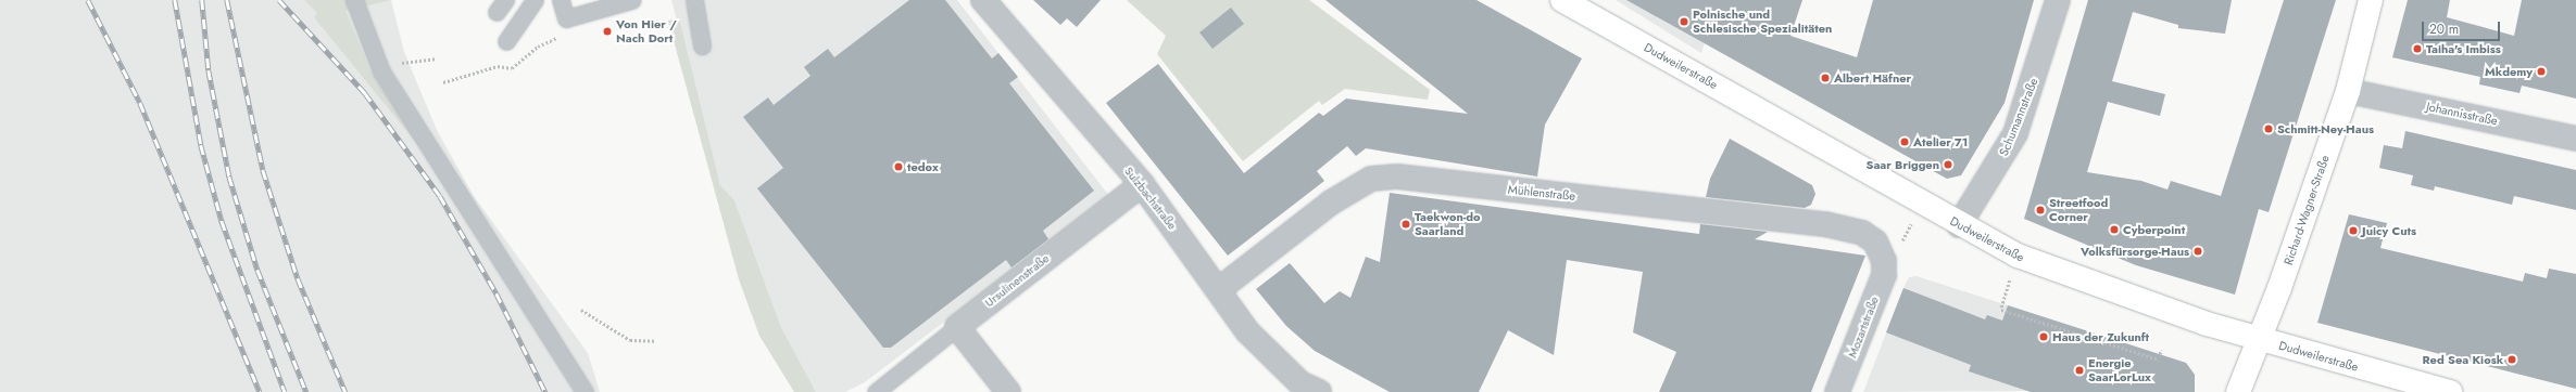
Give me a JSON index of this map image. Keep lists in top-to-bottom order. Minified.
{"streets":{"main road":["Dudweilerstraße","Richard-Wagner-Straße"],"street":["Johannisstraße","Schumannstraße","Mühlenstraße","Sulzbachstraße","Ursulinenstraße","Mozartstraße"]},"crossings":[["Dudweilerstraße","Schumannstraße"],["Dudweilerstraße","Richard-Wagner-Straße"],["Johannisstraße","Richard-Wagner-Straße"],["Mühlenstraße","Sulzbachstraße"],["Mühlenstraße","Mozartstraße"],["Sulzbachstraße","Ursulinenstraße"]],"places":["Polnische und Schlesische Spezialitäten","Von Hier / Nach Dort","Taiha's Imbiss","Mkdemy","Albert Häfner","Schmitt-Ney-Haus","Atelier 71","Saar Briggen","tedox","Streetfood Corner","Taekwon-do Saarland","Cyberpoint","Juicy Cuts","Volksfürsorge-Haus","Haus der Zukunft","Red Sea Kiosk","Energie SaarLorLux"],"scale_bar":"20 m"}
